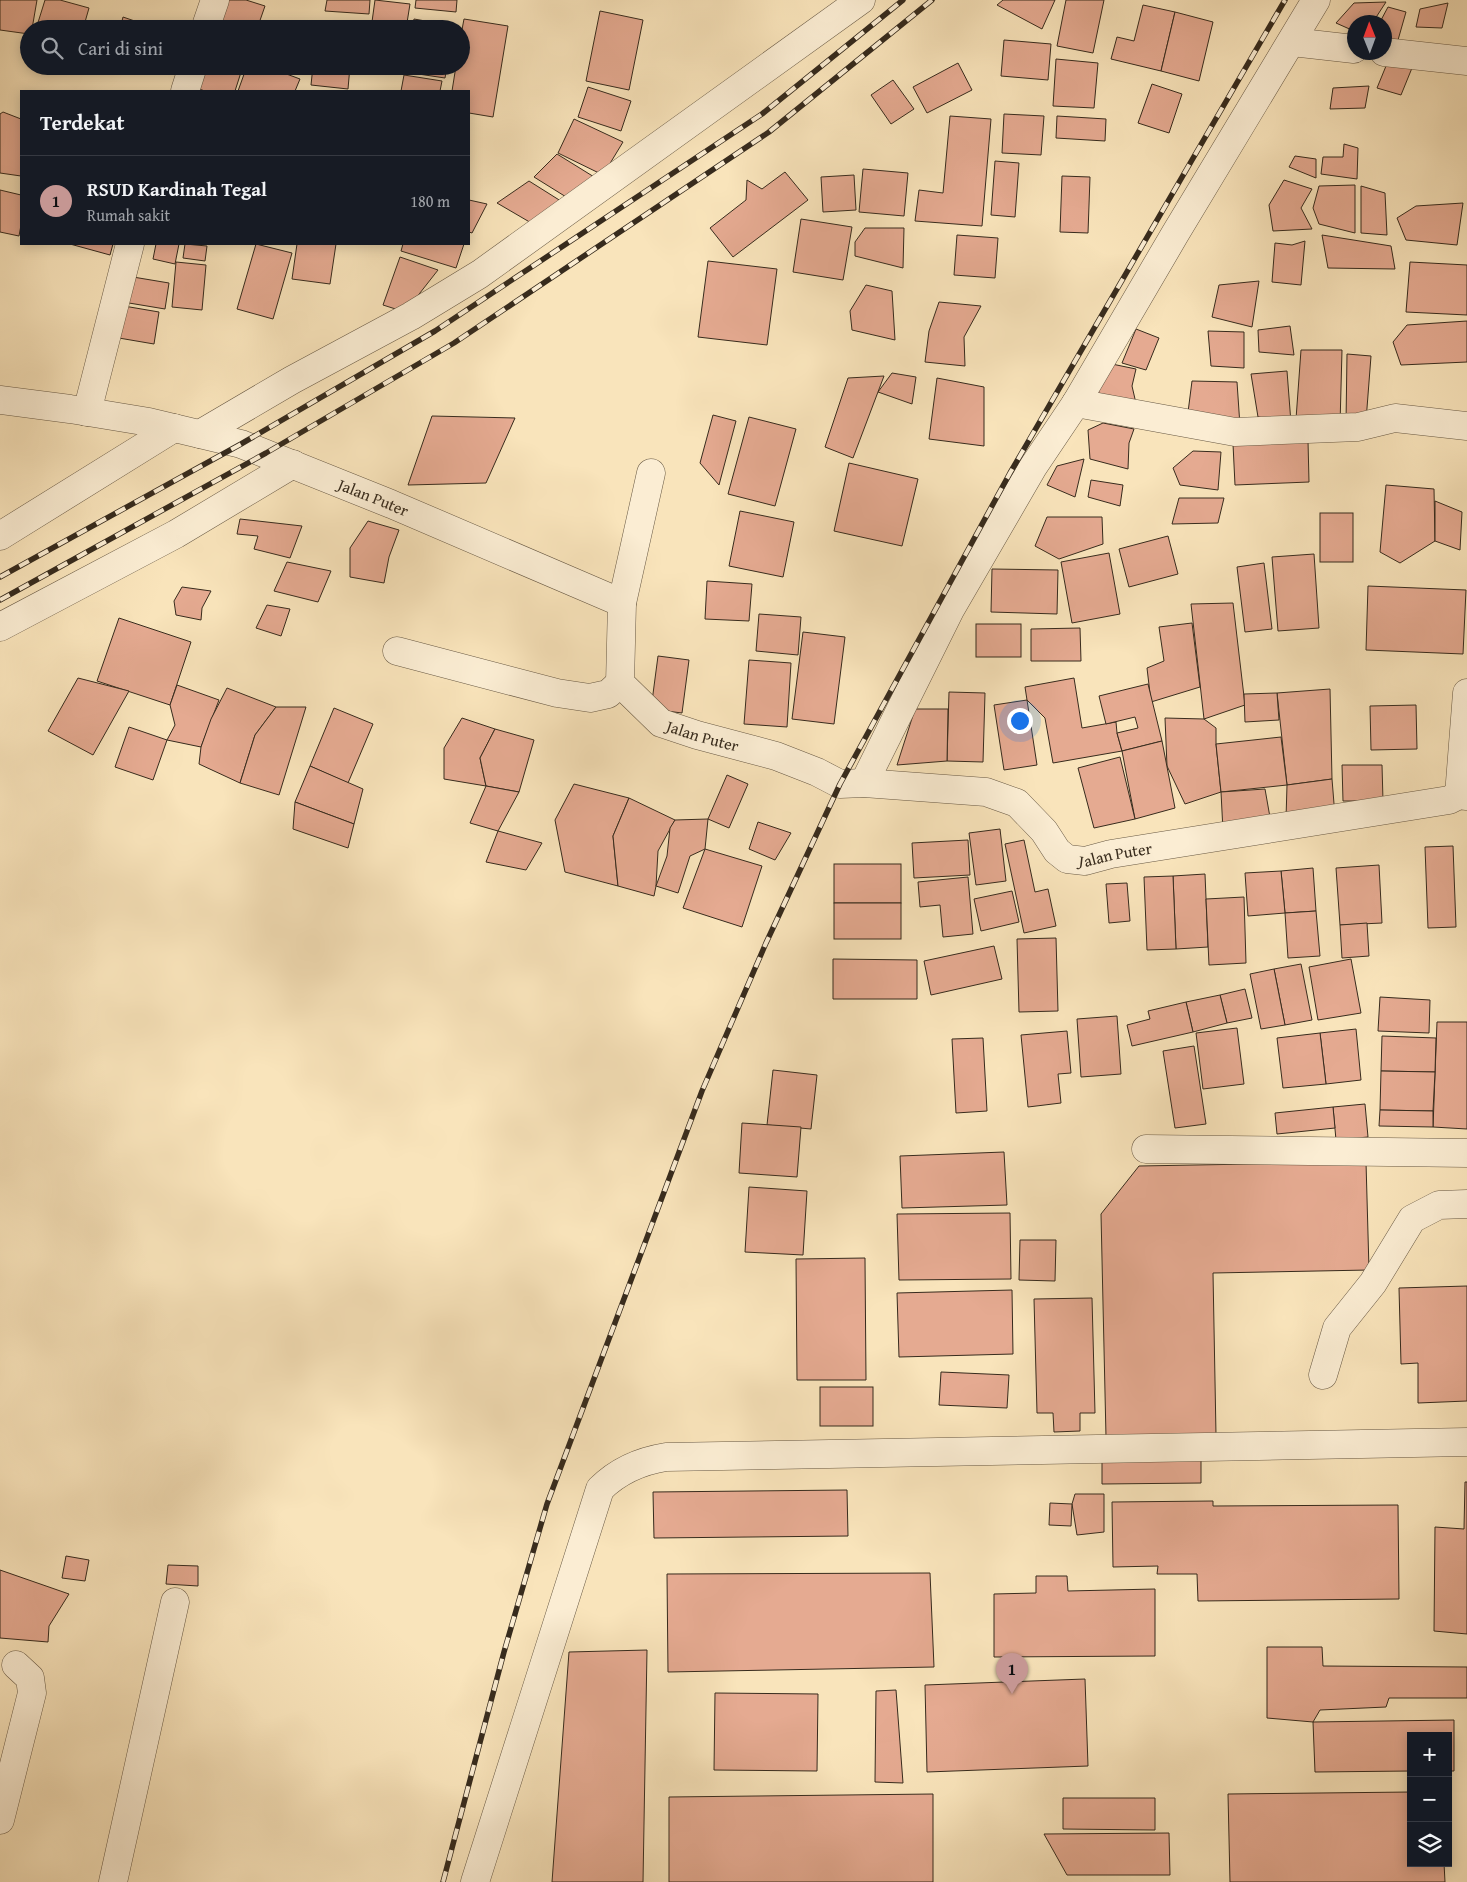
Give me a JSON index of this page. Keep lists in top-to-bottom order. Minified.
{"streets":{"street":["Jalan Puter"]},"north":"top","page":{"search":"Cari di sini","heading":"Terdekat","list":[{"mark":"1","name":"RSUD Kardinah Tegal","note":"Rumah sakit","value":"180 m"}],"pins":"1","map_buttons":["+","−"]}}
